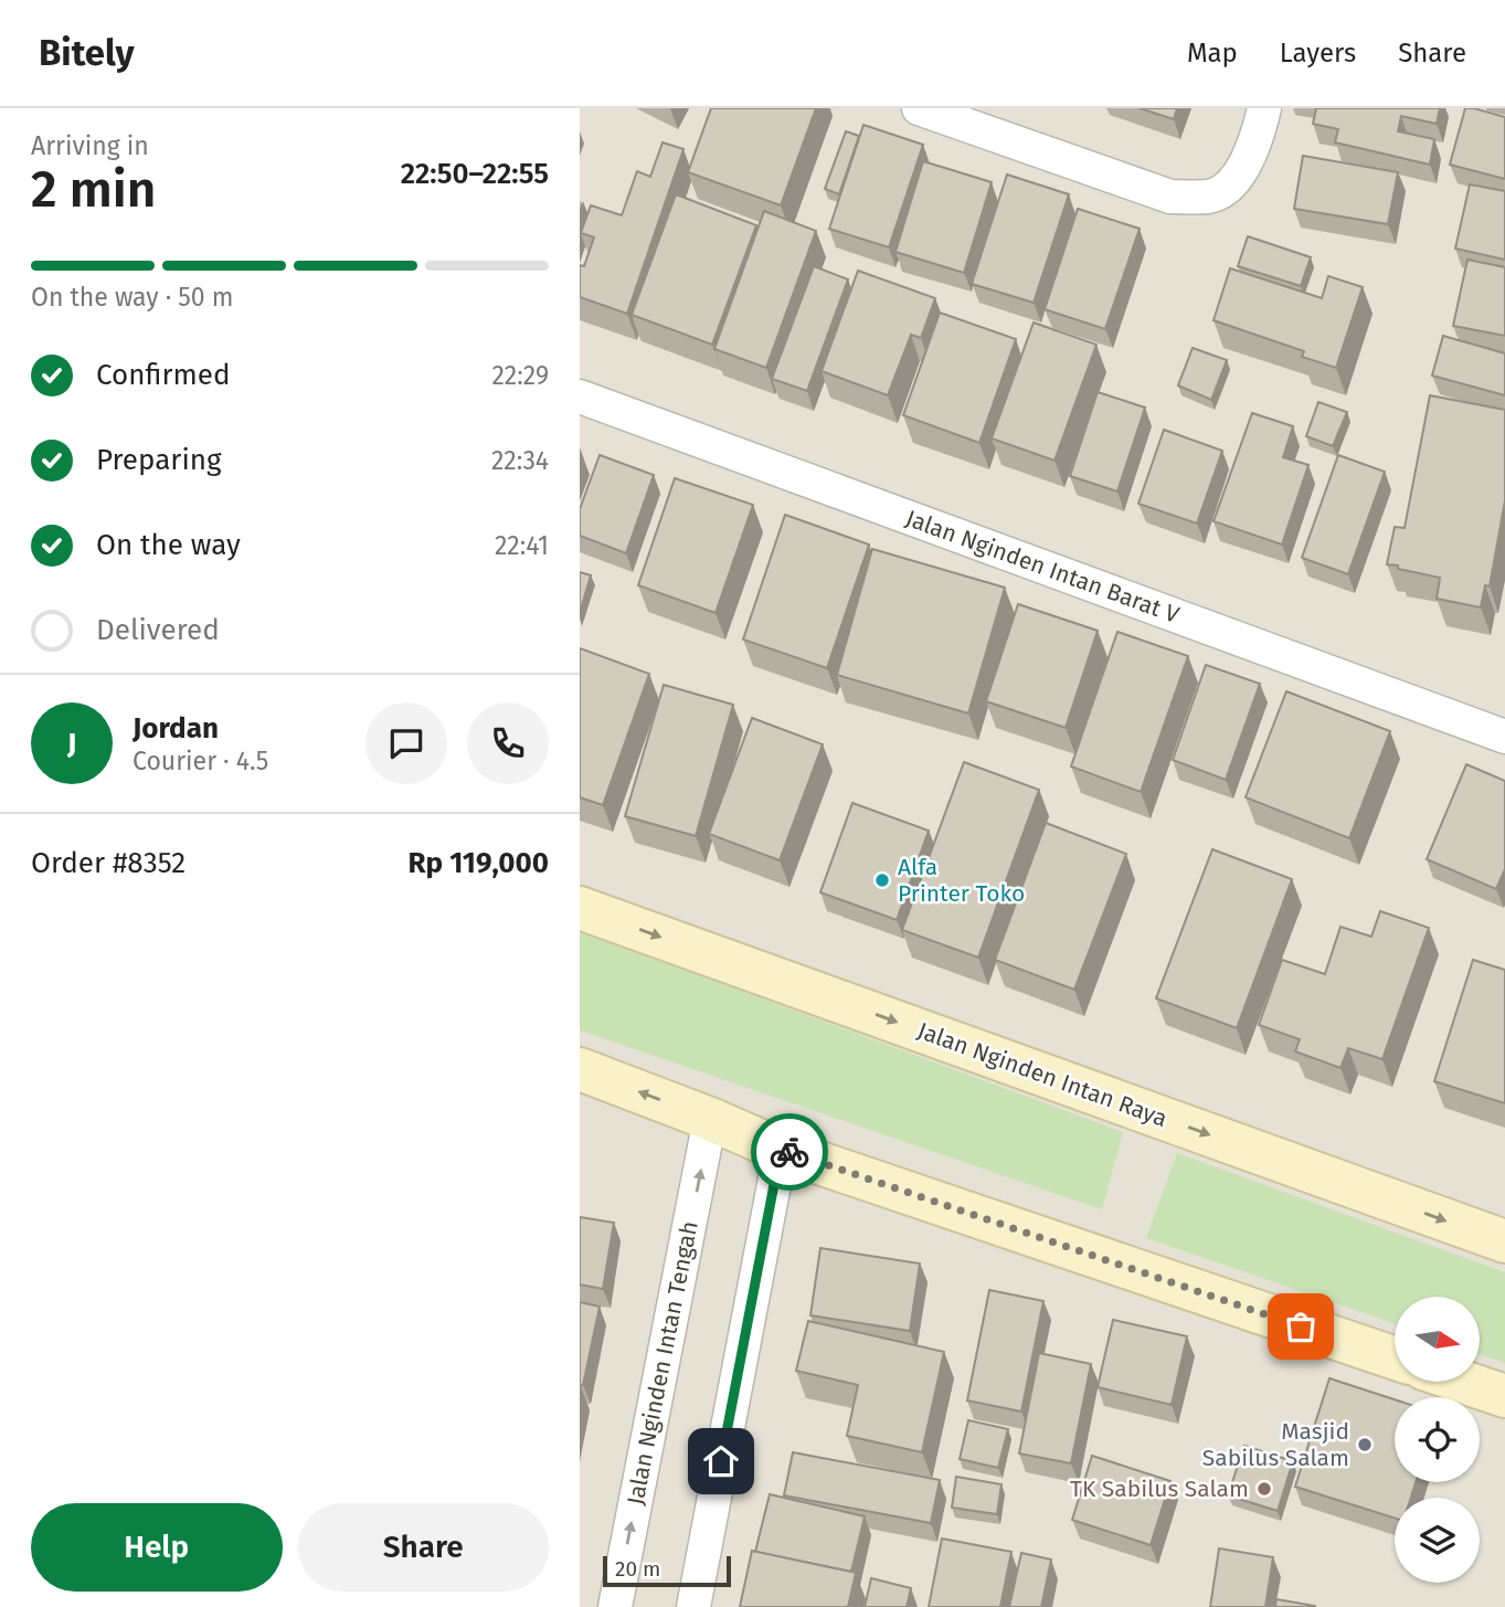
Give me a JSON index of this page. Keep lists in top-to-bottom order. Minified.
{"streets":{"street":["Jalan Nginden Intan Barat V","Jalan Nginden Intan Raya","Jalan Nginden Intan Tengah"]},"places":["Alfa Printer Toko","Masjid Sabilus Salam","TK Sabilus Salam"],"scale_bar":"20 m","north":"right","page":{"header":"Bitely","nav":["Map","Layers","Share"],"heading":["2 min","Arriving in","22:50–22:55"],"panel":["Jordan","Courier · 4.5","Order #8352","Rp 119,000"],"bar":"On the way · 50 m","list":[["Confirmed","22:29"],["Preparing","22:34"],["On the way","22:41"],"Delivered"],"round":"J","buttons":["Help","Share"],"scale":"20 m"}}
